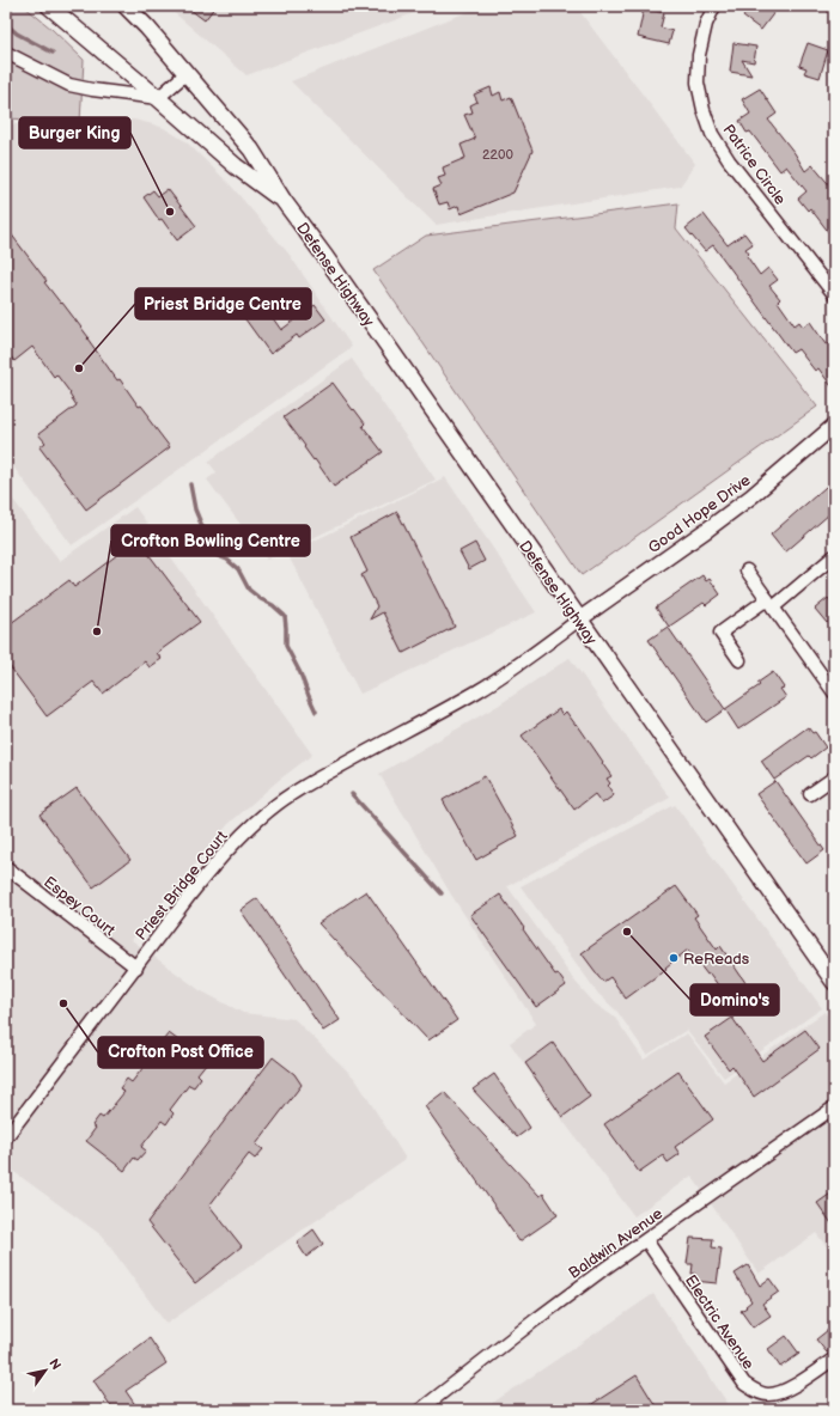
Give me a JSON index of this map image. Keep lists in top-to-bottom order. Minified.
{"streets":{"main road":["Defense Highway"],"street":["Patrice Circle","Good Hope Drive","Priest Bridge Court","Espey Court","Baldwin Avenue","Electric Avenue"]},"crossings":[["Defense Highway","Good Hope Drive"],["Defense Highway","Priest Bridge Court"],["Good Hope Drive","Priest Bridge Court"],["Priest Bridge Court","Espey Court"],["Baldwin Avenue","Electric Avenue"]],"places":["Burger King","Priest Bridge Centre","Crofton Bowling Centre","Domino's","ReReads","Crofton Post Office"],"house_numbers":["2200"],"north":"top right"}
